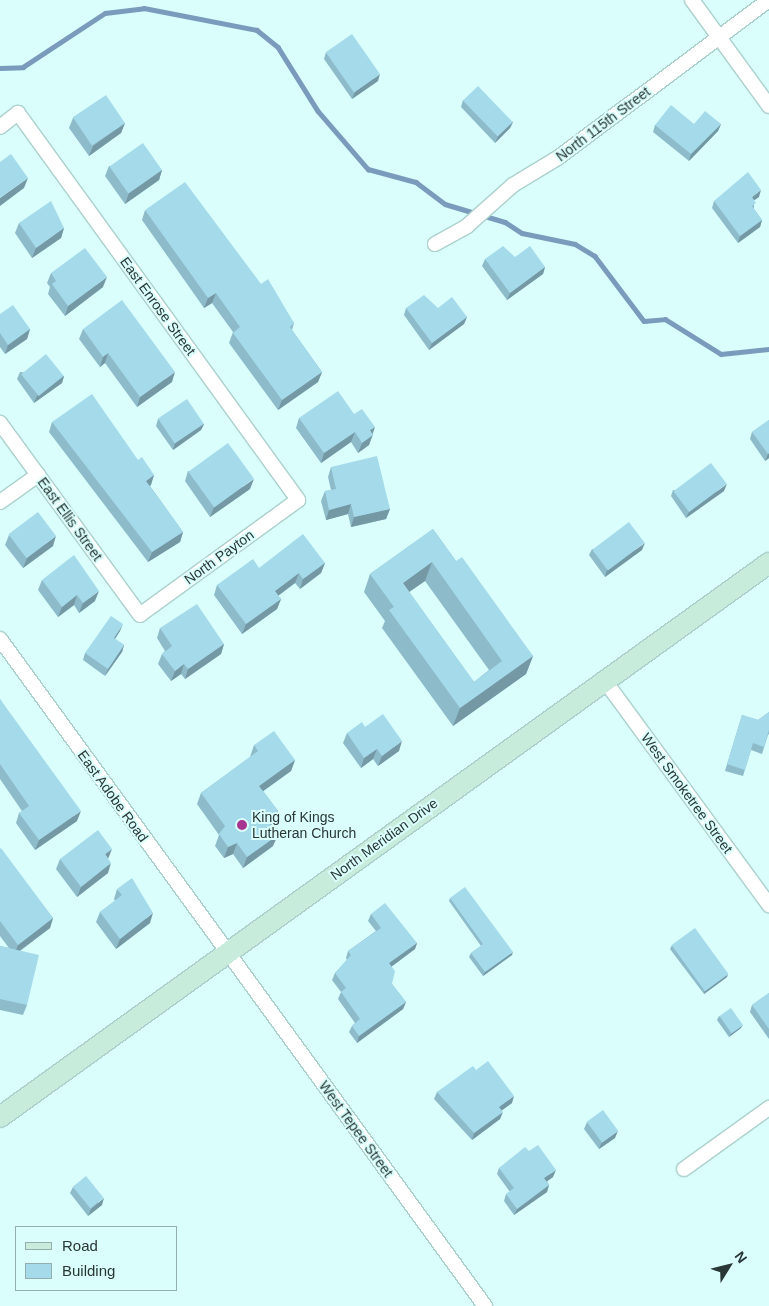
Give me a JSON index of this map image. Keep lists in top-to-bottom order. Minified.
{"streets":{"street":["North 115th Street","East Enrose Street","East Ellis Street","North Payton","West Smoketree Street","East Adobe Road","North Meridian Drive","West Tepee Street"]},"crossings":[["East Enrose Street","North Payton"],["East Ellis Street","North Payton"],["West Smoketree Street","North Meridian Drive"],["East Adobe Road","North Meridian Drive"],["East Adobe Road","West Tepee Street"],["North Meridian Drive","West Tepee Street"]],"places":["King of Kings Lutheran Church"],"legend":["Road","Building"],"north":"top right"}
